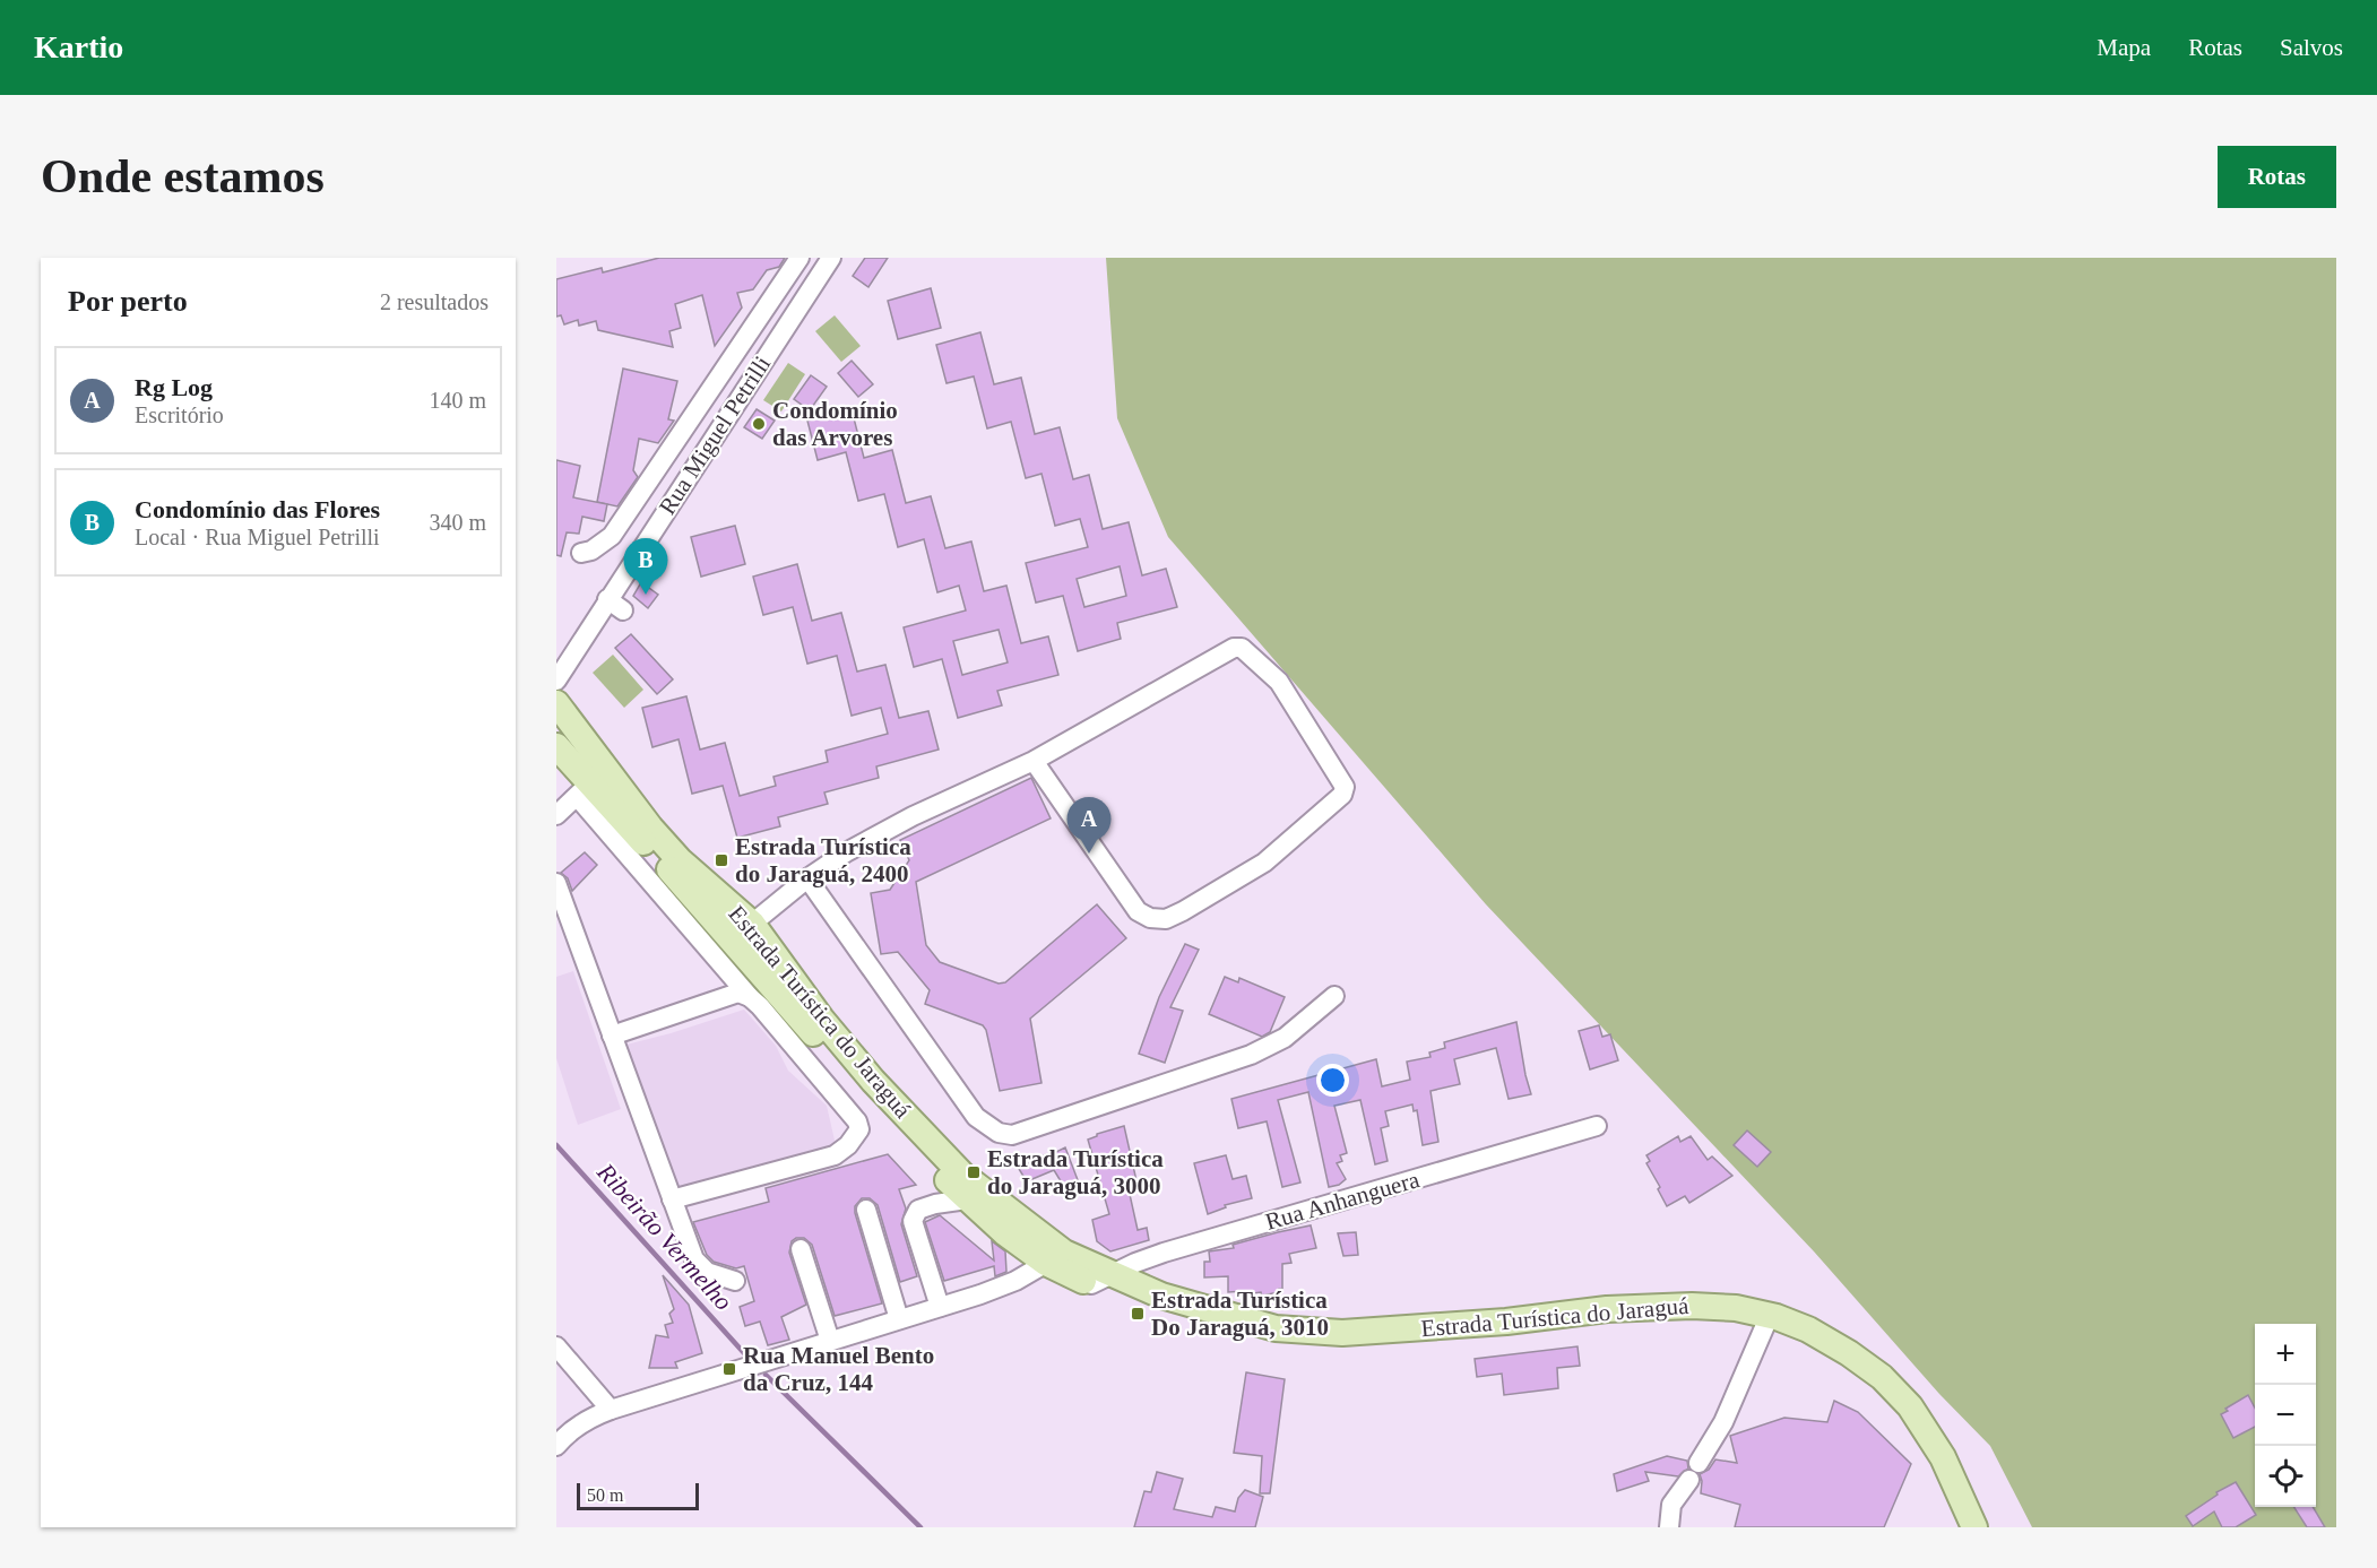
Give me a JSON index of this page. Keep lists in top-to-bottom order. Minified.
{"streets":{"main road":["Estrada Turística do Jaraguá"],"street":["Rua Miguel Petrilli","Rua Anhanguera"]},"crossings":[["Estrada Turística do Jaraguá","Rua Anhanguera"]],"water":["Ribeirão Vermelho"],"places":{"other":["Condomínio das Arvores"],"transit":["Estrada Turística do Jaraguá, 2400","Estrada Turística do Jaraguá, 3000","Estrada Turística Do Jaraguá, 3010","Rua Manuel Bento da Cruz, 144"]},"scale_bar":"50 m","page":{"header":"Kartio","nav":["Mapa","Rotas","Salvos"],"buttons":"Rotas","title":"Onde estamos","heading":["Por perto","2 resultados"],"list":[{"mark":"A","name":"Rg Log","note":"Escritório","value":"140 m"},{"mark":"B","name":"Condomínio das Flores","note":"Local · Rua Miguel Petrilli","value":"340 m"}],"pins":["B","A"],"map_buttons":["+","−"],"scale":"50 m"}}
